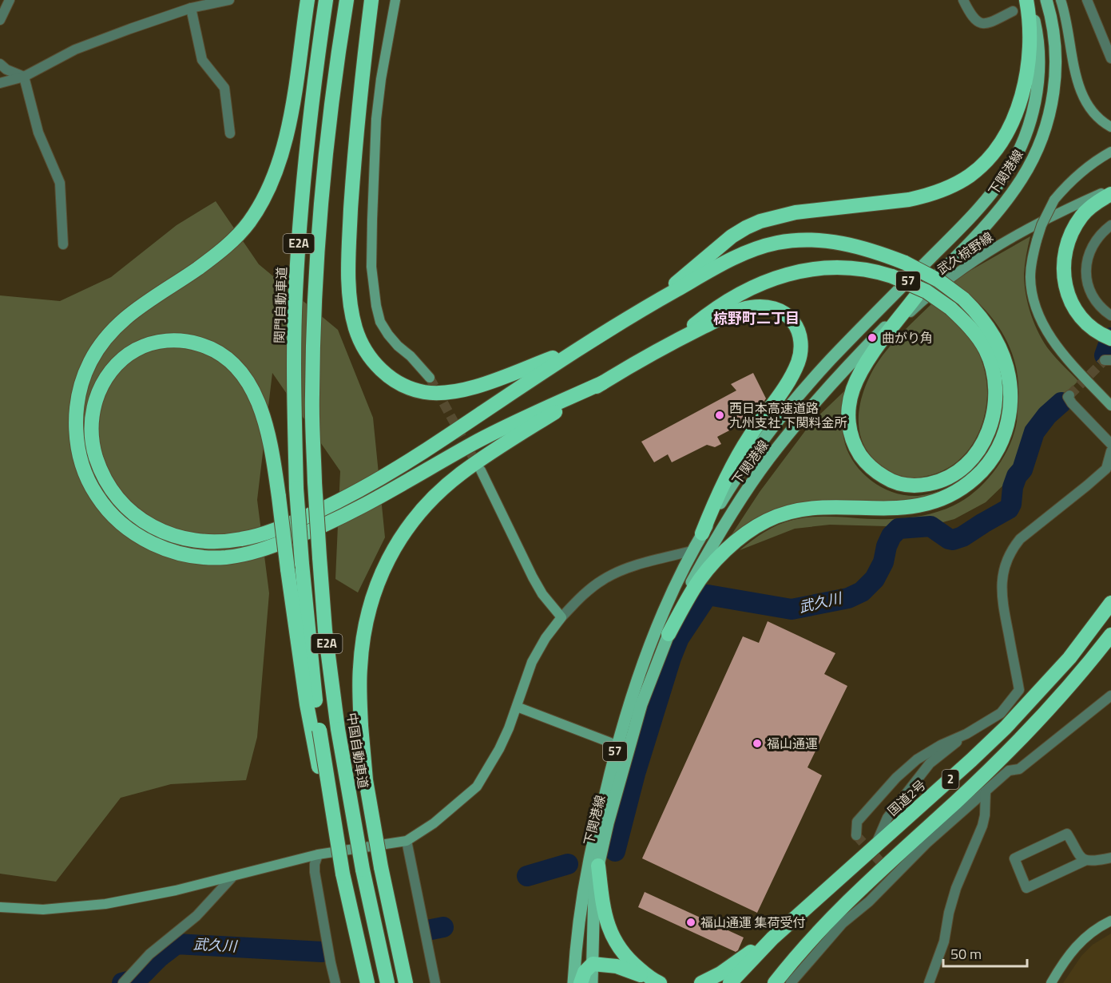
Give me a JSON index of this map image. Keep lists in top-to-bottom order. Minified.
{"streets":{"highway":["E2A","関門自動車道","中国自動車道","2","国道2号"],"main road":["下関港線","57"],"street":["武久椋野線"]},"crossings":[["下関港線","武久椋野線"],["E2A","関門自動車道"]],"districts":["椋野町二丁目"],"water":["武久川"],"places":["曲がり角","西日本高速道路 九州支社 下関料金所","福山通運","福山通運 集荷受付"],"scale_bar":"50 m"}
